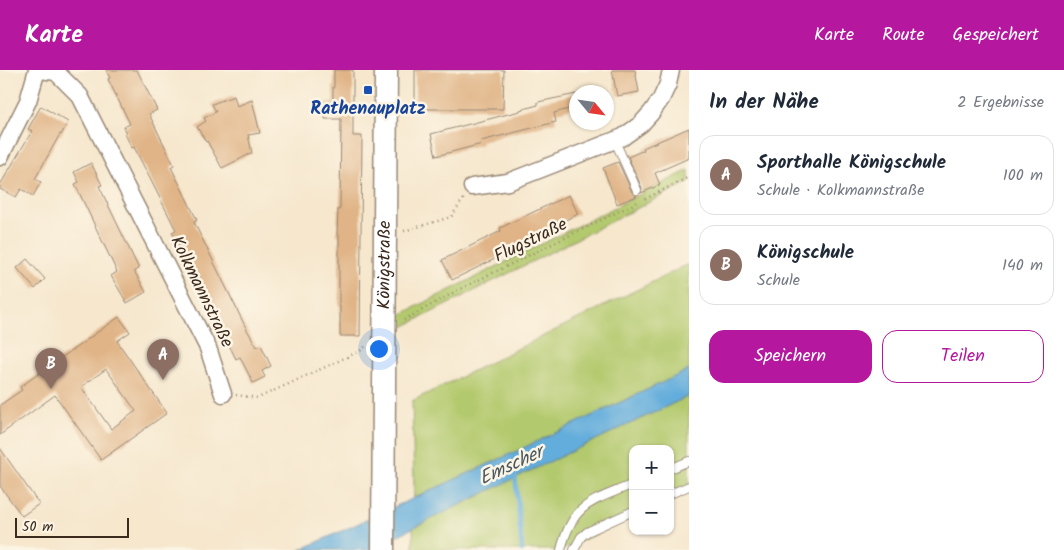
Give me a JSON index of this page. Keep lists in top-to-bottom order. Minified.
{"streets":{"main road":["Königstraße"],"street":["Kolkmannstraße"],"path":["Flugstraße"]},"crossings":[["Flugstraße","Königstraße"]],"water":["Emscher"],"places":{"transit":["Rathenauplatz"]},"scale_bar":"50 m","north":"bottom right","page":{"header":"Karte","nav":["Karte","Route","Gespeichert"],"heading":["In der Nähe","2 Ergebnisse"],"list":[{"mark":"A","name":"Sporthalle Königschule","note":"Schule · Kolkmannstraße","value":"100 m"},{"mark":"B","name":"Königschule","note":"Schule","value":"140 m"}],"buttons":["Speichern","Teilen"],"pins":["A","B"],"map_buttons":["+","−"],"scale":"50 m"}}
